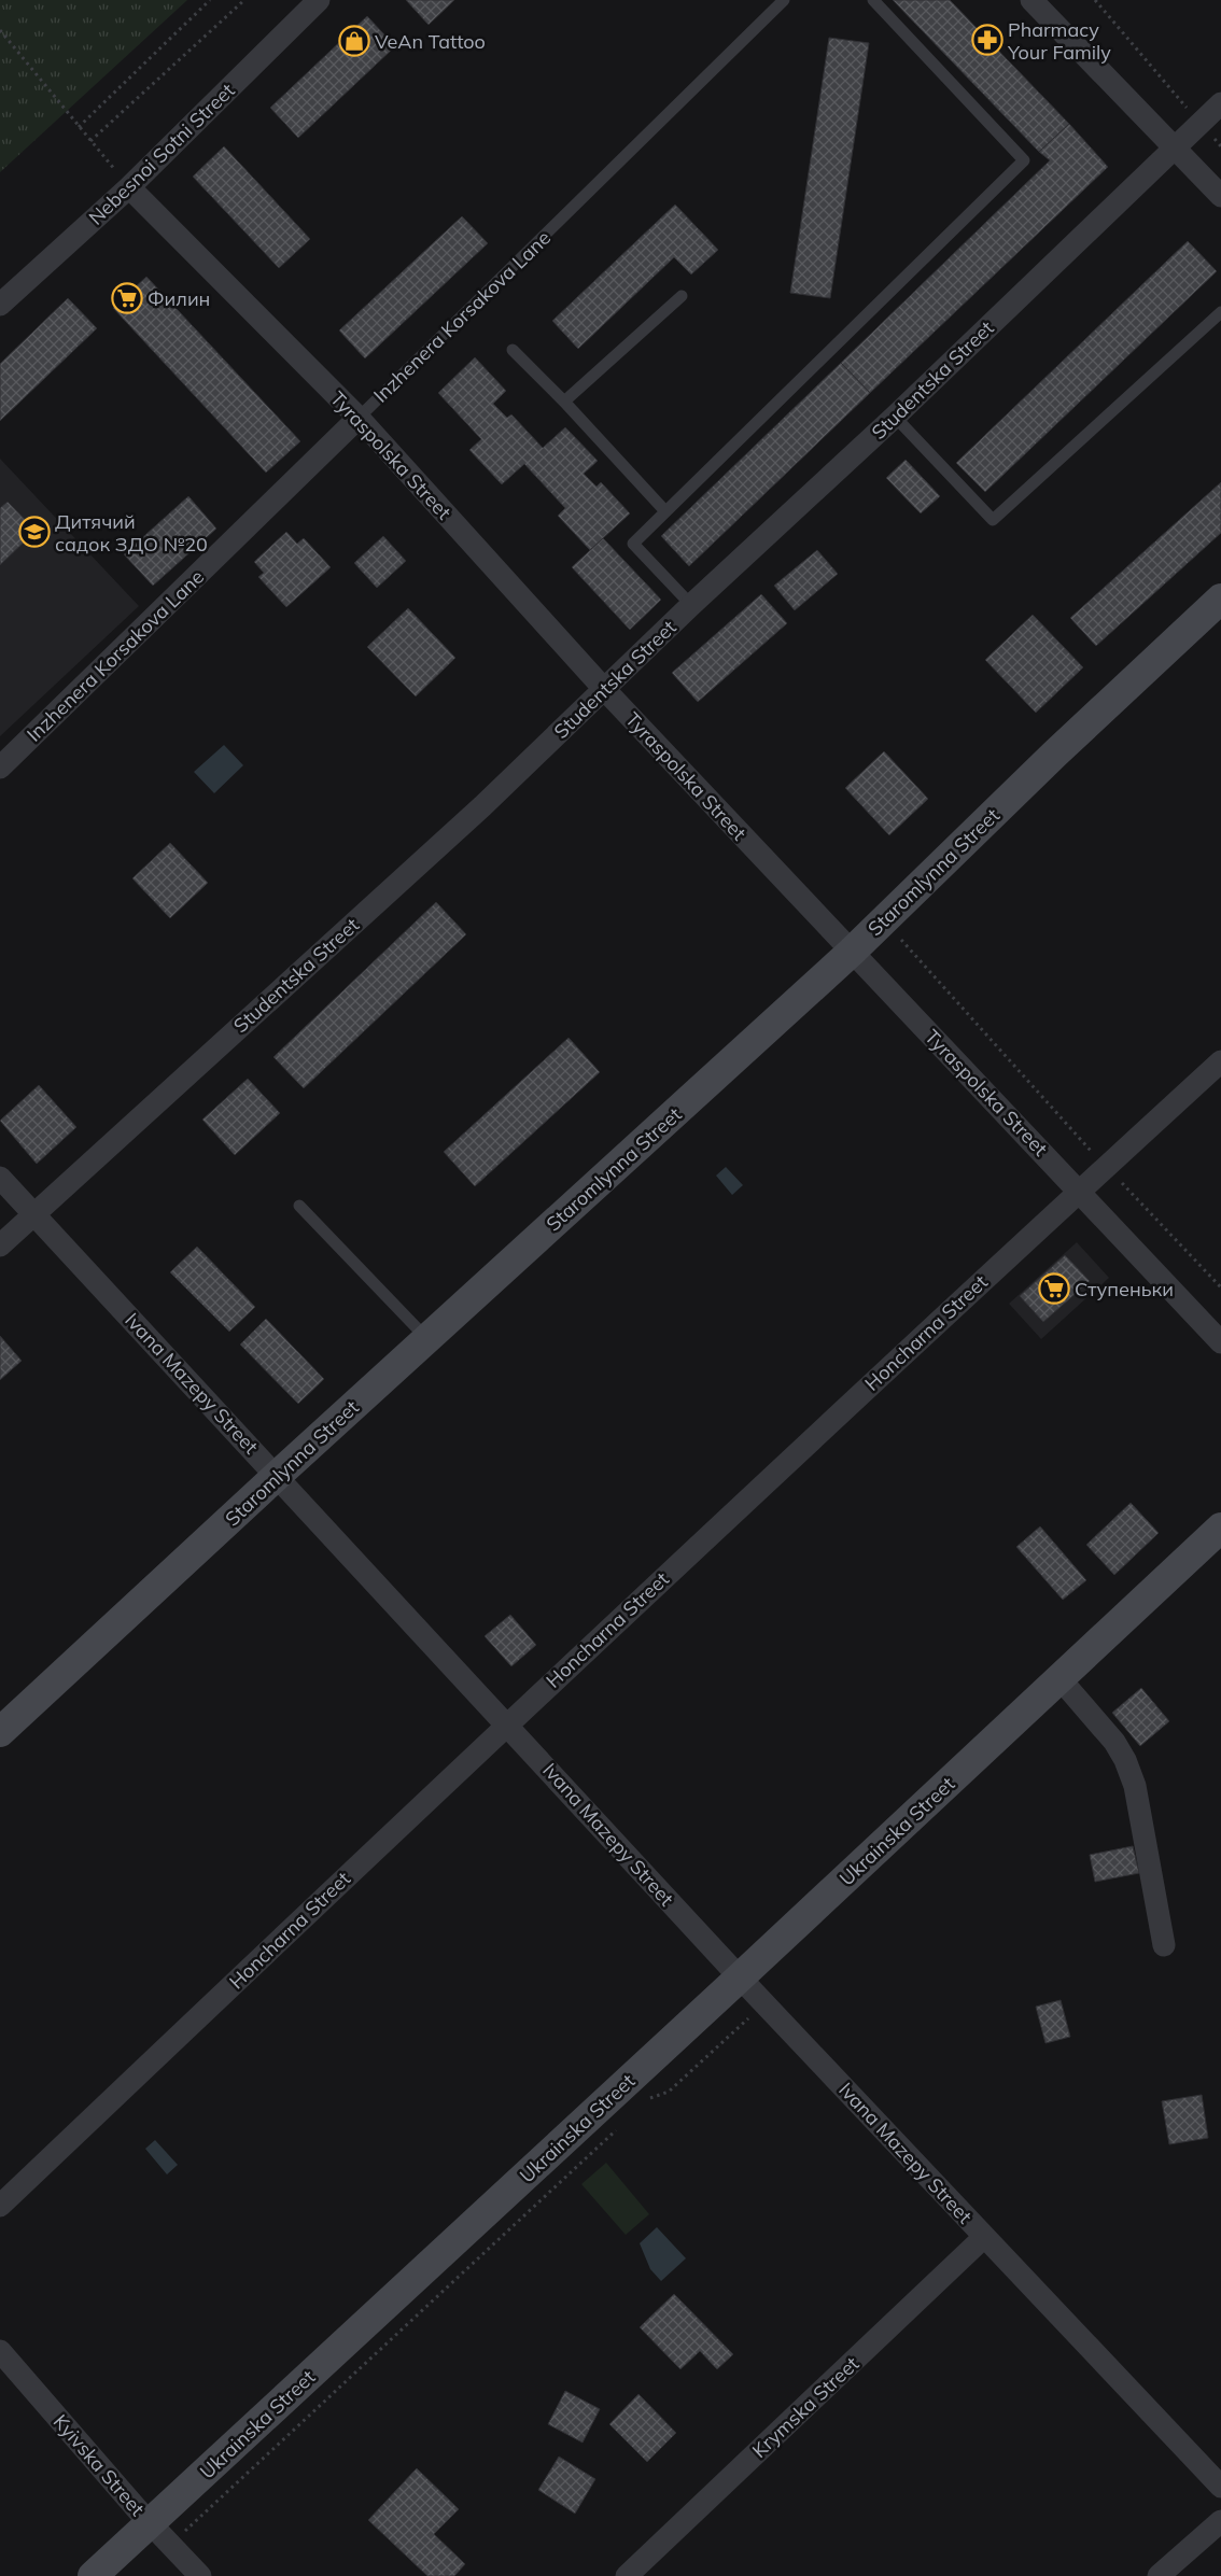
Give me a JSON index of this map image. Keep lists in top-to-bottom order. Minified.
{"streets":{"street":["Nebesnoi Sotni Street","Inzhenera Korsakova Lane","Studentska Street","Tyraspolska Street","Staromlynna Street","Honcharna Street","Ivana Mazepy Street","Ukrainska Street","Krymska Street","Kyivska Street"]},"crossings":[["Nebesnoi Sotni Street","Tyraspolska Street"],["Inzhenera Korsakova Lane","Tyraspolska Street"],["Studentska Street","Tyraspolska Street"],["Studentska Street","Ivana Mazepy Street"],["Tyraspolska Street","Staromlynna Street"],["Tyraspolska Street","Honcharna Street"],["Staromlynna Street","Ivana Mazepy Street"],["Honcharna Street","Ivana Mazepy Street"],["Ivana Mazepy Street","Ukrainska Street"],["Ivana Mazepy Street","Krymska Street"],["Ukrainska Street","Kyivska Street"]],"places":{"pharmacy":["Pharmacy Your Family"],"shop":["VeAn Tattoo"],"supermarket":["Филин","Ступеньки"],"school or university":["Дитячий садок ЗДО №20"]}}
